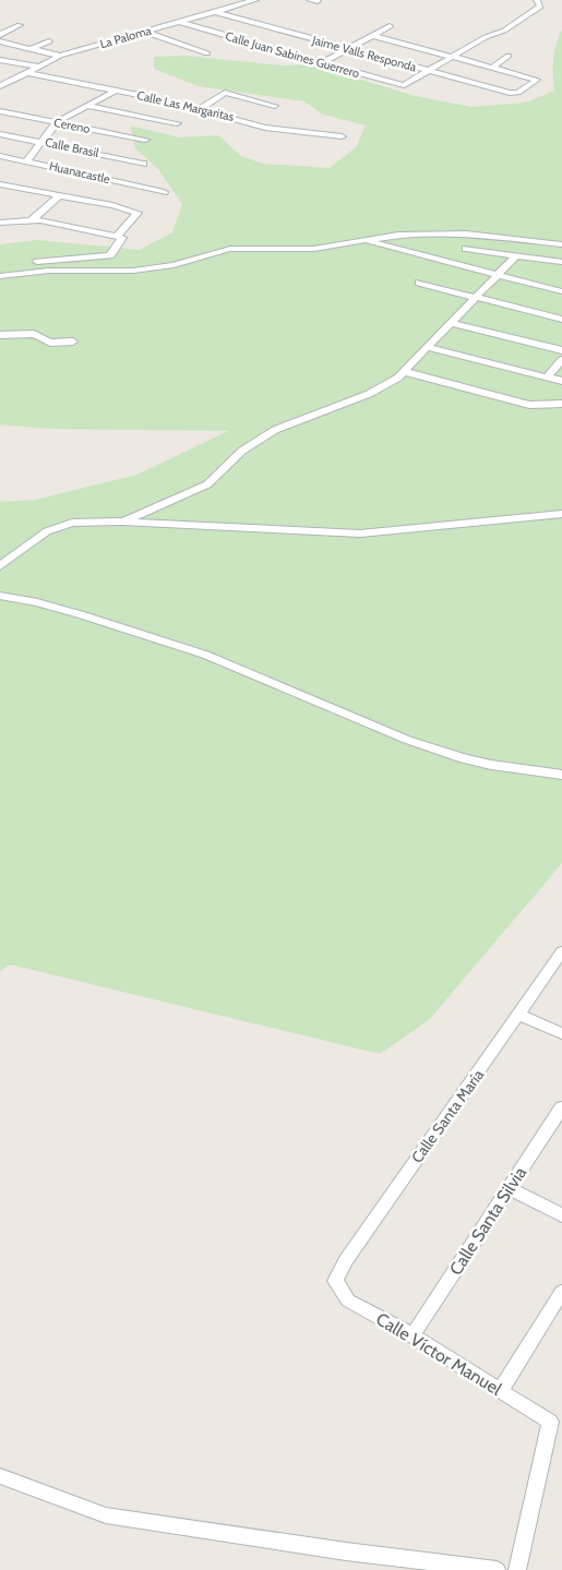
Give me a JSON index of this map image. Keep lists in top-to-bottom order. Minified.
{"streets":{"street":["La Paloma","Jaime Valls Responda","Calle Juan Sabines Guerrero","Calle Las Margaritas","Cereno","Calle Brasil","Huanacastle","Calle Santa María","Calle Santa Silvia","Calle Víctor Manuel"]},"crossings":[["La Paloma","Jaime Valls Responda"],["La Paloma","Calle Juan Sabines Guerrero"],["La Paloma","Calle Las Margaritas"],["Jaime Valls Responda","Calle Juan Sabines Guerrero"],["Calle Santa María","Calle Víctor Manuel"],["Calle Santa Silvia","Calle Víctor Manuel"]]}
